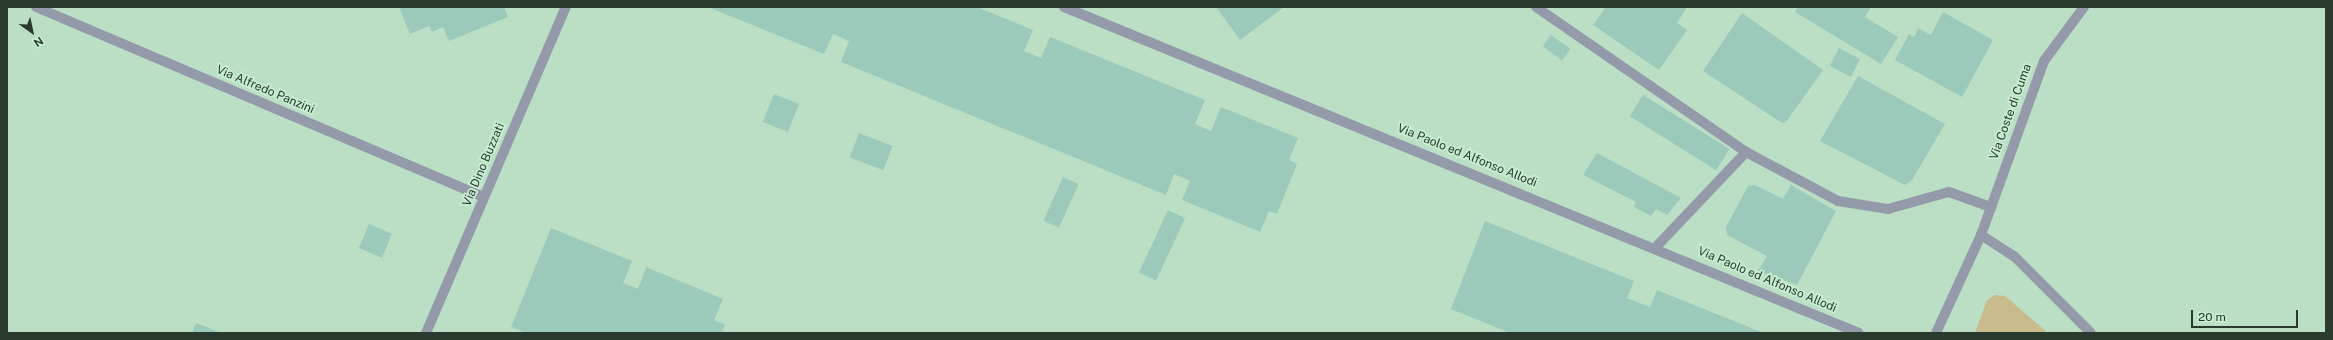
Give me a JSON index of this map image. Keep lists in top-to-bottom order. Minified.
{"streets":{"street":["Via Alfredo Panzini","Via Coste di Cuma","Via Paolo ed Alfonso Allodi","Via Dino Buzzati"]},"crossings":[["Via Alfredo Panzini","Via Dino Buzzati"]],"scale_bar":"20 m","north":"bottom right"}
